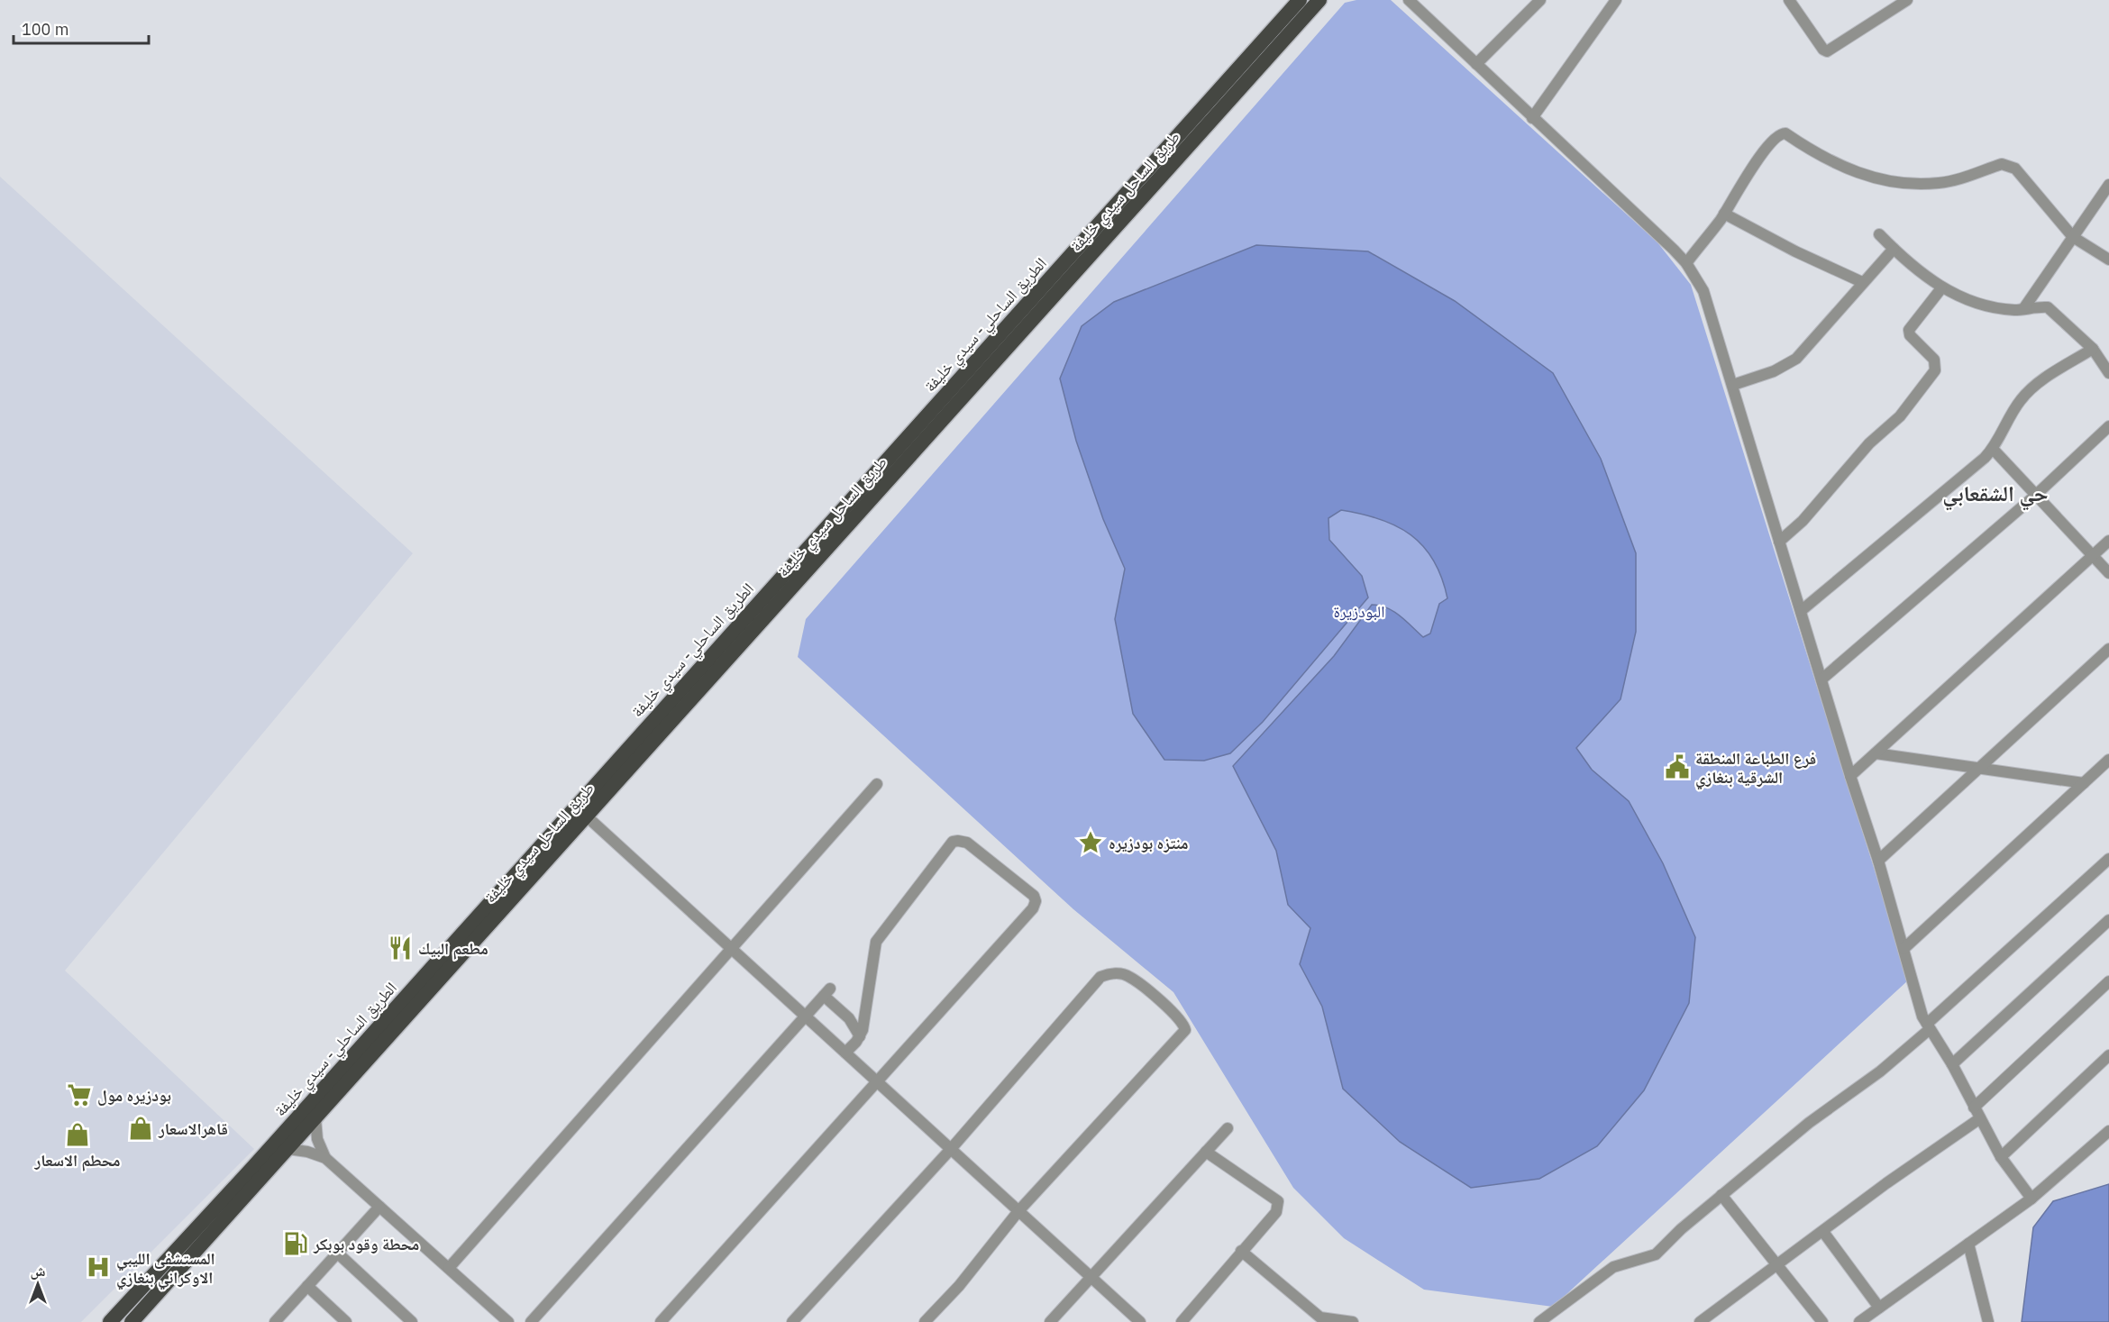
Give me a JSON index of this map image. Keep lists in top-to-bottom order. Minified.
{"streets":{"highway":["طريق الساحل سيدي خليفة","الطريق الساحلي- سيدي خليفة"]},"crossings":[["طريق الساحل سيدي خليفة","الطريق الساحلي- سيدي خليفة"]],"districts":["حي الشقعابي"],"parks":["البودزيرة"],"places":{"public building":["فرع الطباعة المنطقة الشرقية بنغازي"],"place":["منتزه بودزيره"],"restaurant":["مطعم البيك"],"supermarket":["بودزيره مول"],"shop":["قاهرالاسعار","محطم الاسعار"],"fuel station":["محطة وقود بوبكر"],"hospital":["المستشفى الليبي الاوكراني بنغازي"]},"scale_bar":"100 m","north":"top"}
